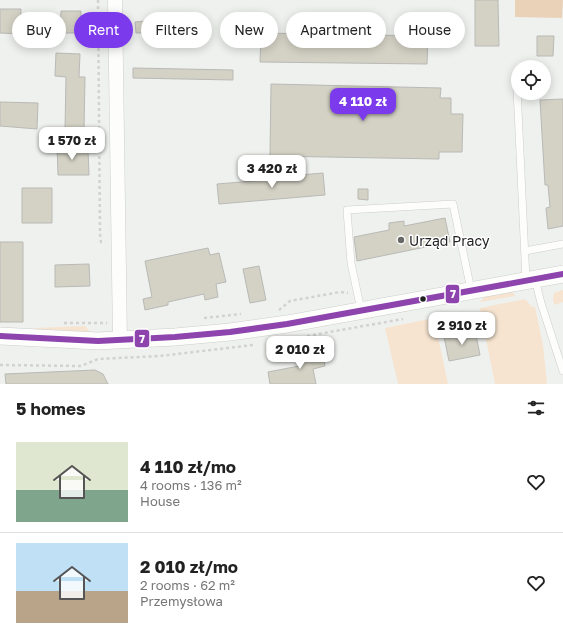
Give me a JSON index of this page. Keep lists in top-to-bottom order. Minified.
{"places":["Urząd Pracy"],"lines":["transit line 7"],"page":{"chip":["Buy","Rent","Filters","New","Apartment","House"],"price":["4 110 zł","1 570 zł","3 420 zł","2 910 zł","2 010 zł"],"heading":"5 homes","list":[{"name":"4 110 zł/mo","note":"4 rooms · 136 m² · House"},{"name":"2 010 zł/mo","note":"2 rooms · 62 m² · Przemysłowa"}]}}
